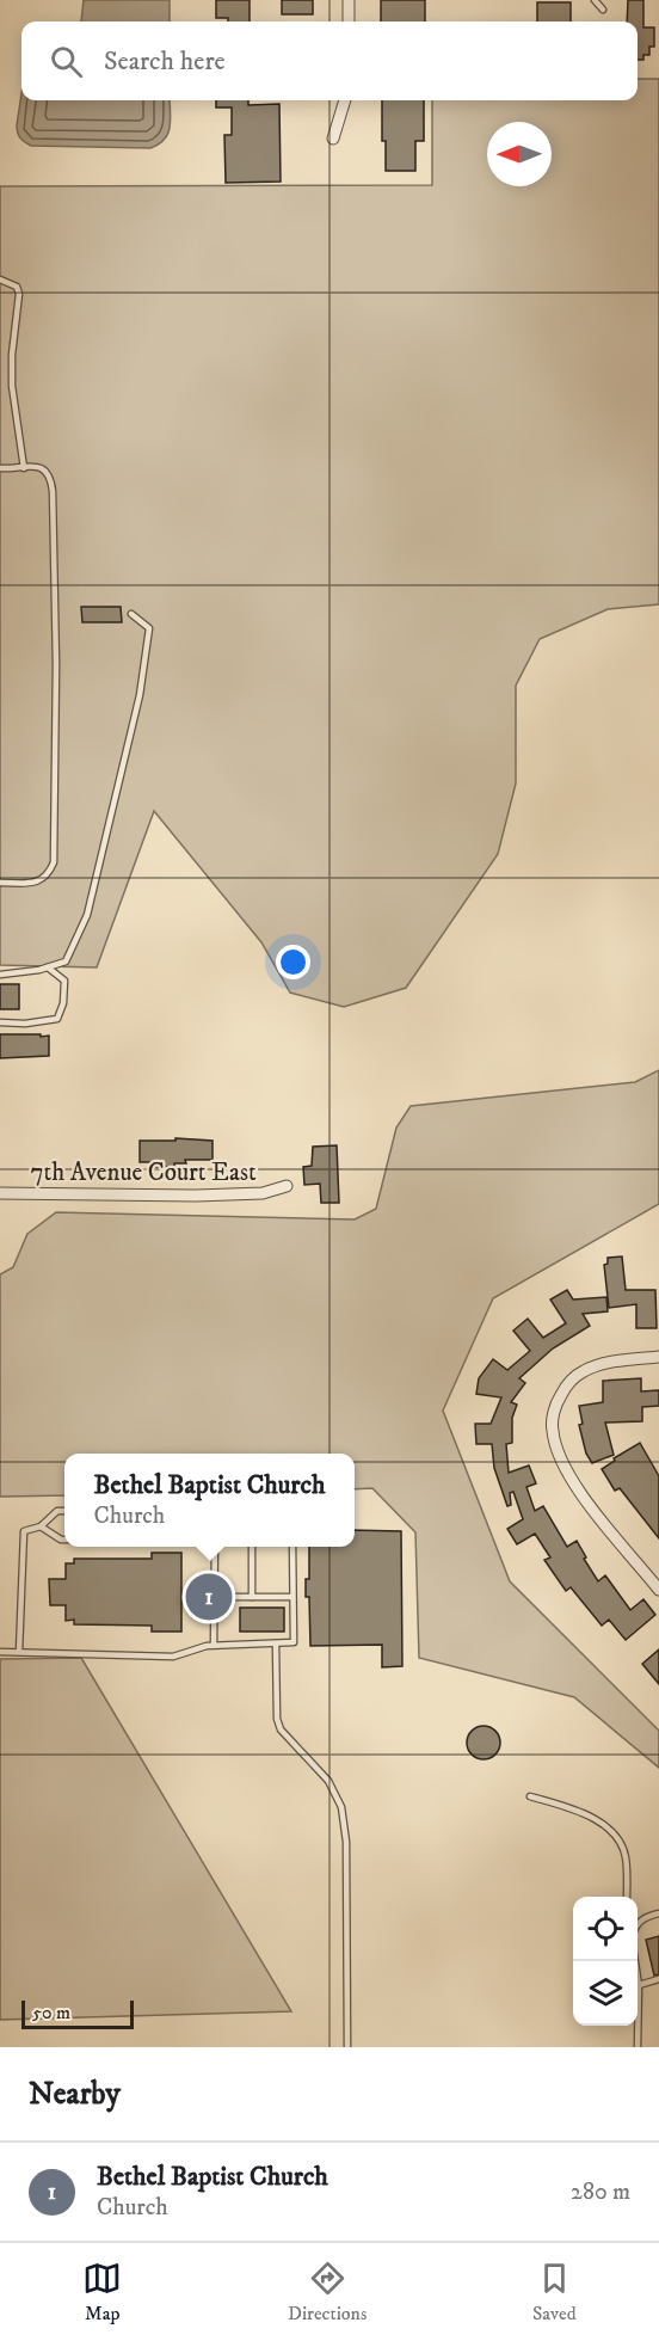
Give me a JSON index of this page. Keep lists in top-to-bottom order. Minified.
{"streets":{"street":["7th Avenue Court East"]},"scale_bar":"50 m","north":"left","page":{"search":"Search here","popup":["Bethel Baptist Church","Church"],"pins":"1","scale":"50 m","heading":"Nearby","list":[{"mark":"1","name":"Bethel Baptist Church","note":"Church","value":"280 m"}],"nav":["Map","Directions","Saved"]}}
